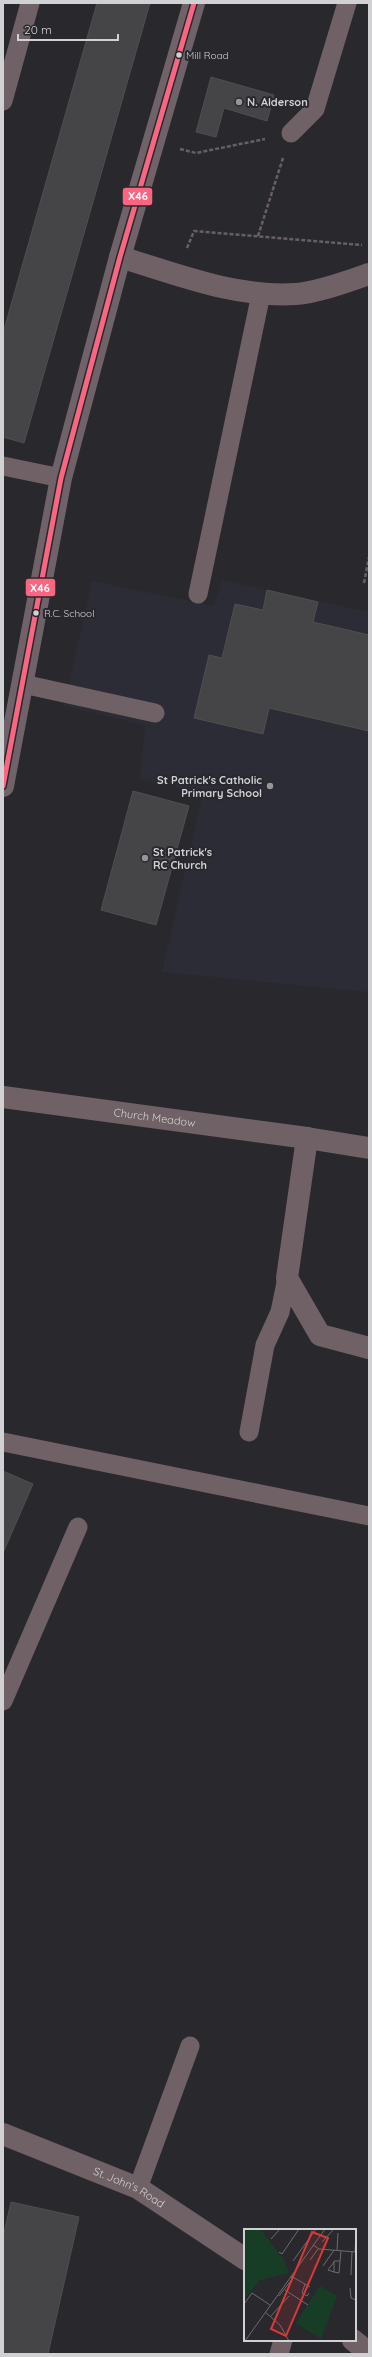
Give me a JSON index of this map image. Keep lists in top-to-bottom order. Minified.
{"streets":{"street":["Church Meadow","St. John's Road"]},"places":["Mill Road","N. Alderson","R.C. School","St Patrick's Catholic Primary School","St Patrick's RC Church"],"lines":["transit line X46"],"scale_bar":"20 m"}
